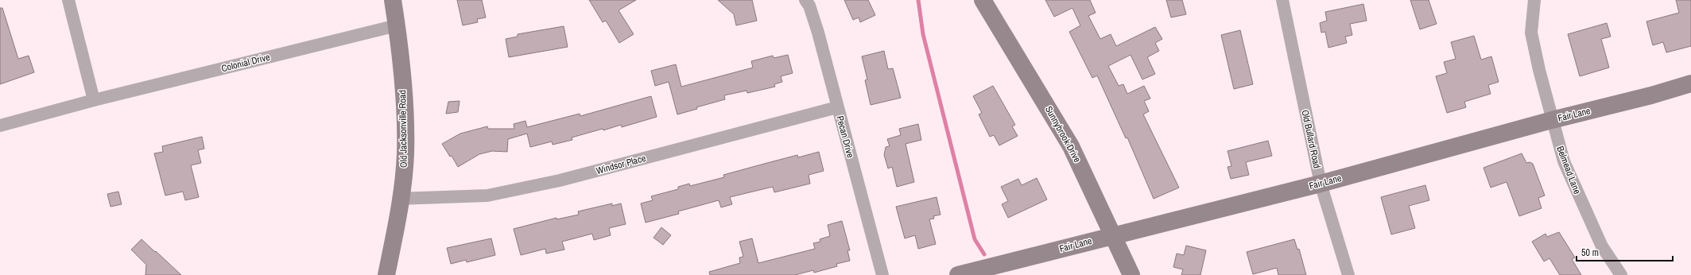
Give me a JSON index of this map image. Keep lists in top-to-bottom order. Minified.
{"streets":{"street":["Colonial Drive","Fair Lane","Old Jacksonville Road","Sunnybrook Drive","Pecan Drive","Old Bullard Road","Windsor Place","Belmead Lane"]},"crossings":[["Colonial Drive","Old Jacksonville Road"],["Fair Lane","Sunnybrook Drive"],["Fair Lane","Old Bullard Road"],["Fair Lane","Belmead Lane"],["Old Jacksonville Road","Windsor Place"],["Pecan Drive","Windsor Place"]],"scale_bar":"50 m"}
